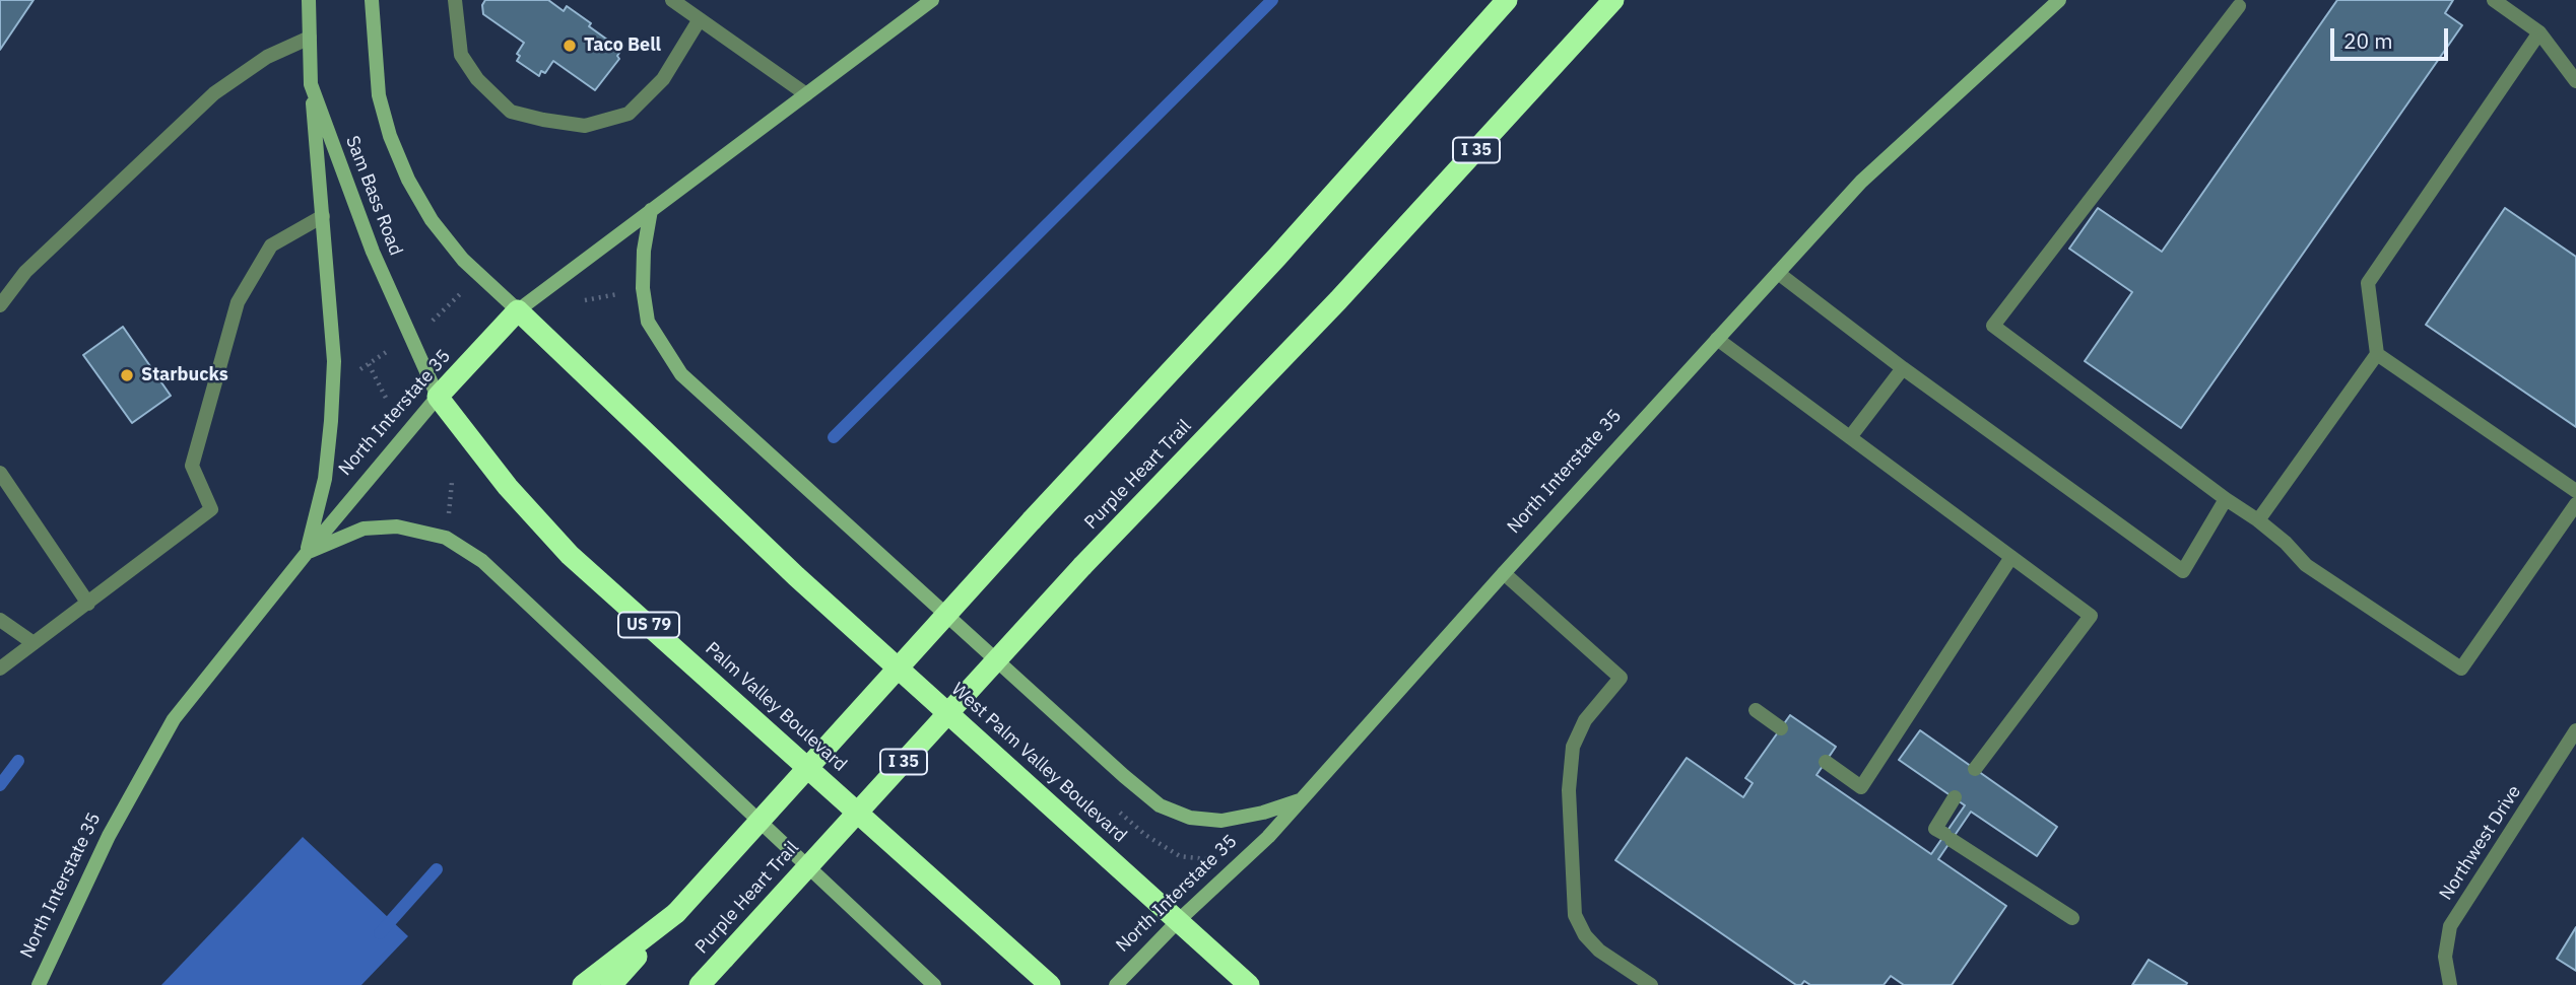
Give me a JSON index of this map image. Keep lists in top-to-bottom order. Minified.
{"streets":{"highway":["I 35","North Interstate 35","Purple Heart Trail","US 79","Palm Valley Boulevard","West Palm Valley Boulevard"],"main road":["Sam Bass Road"],"street":["Northwest Drive"]},"crossings":[["Sam Bass Road","North Interstate 35"],["Sam Bass Road","Palm Valley Boulevard"],["Sam Bass Road","West Palm Valley Boulevard"],["North Interstate 35","Palm Valley Boulevard"],["North Interstate 35","West Palm Valley Boulevard"]],"places":["Taco Bell","Starbucks"],"scale_bar":"20 m"}
